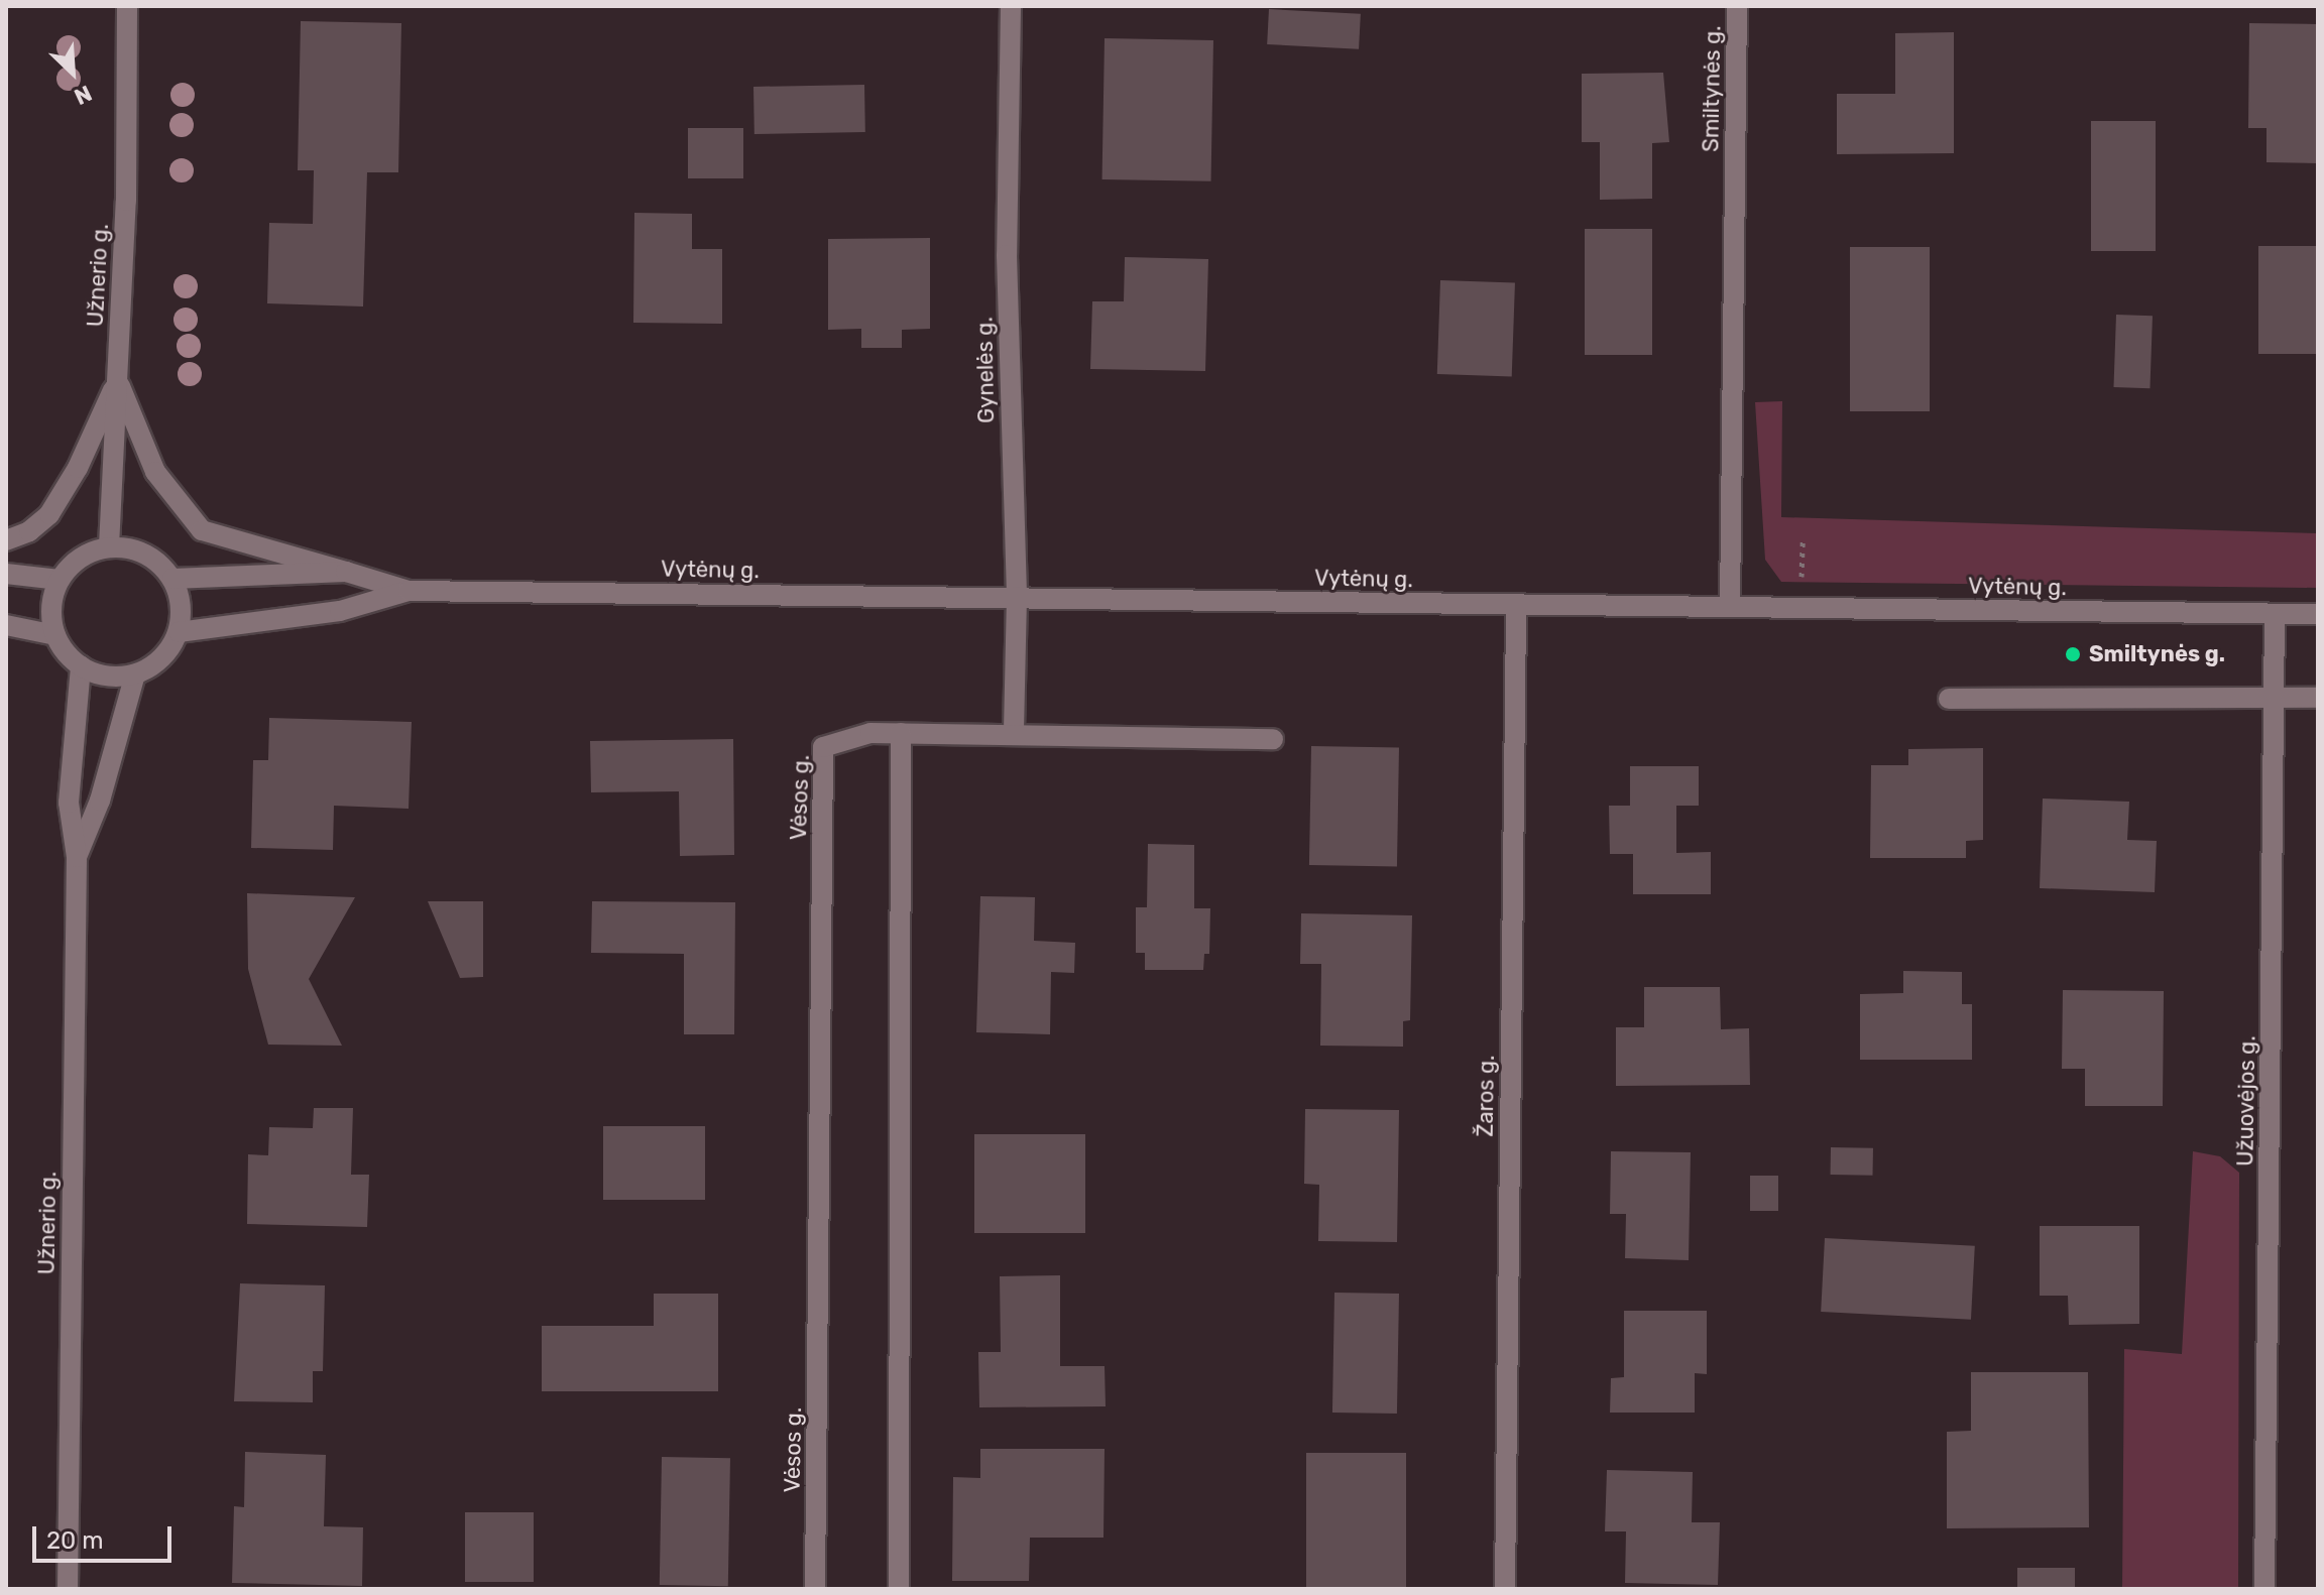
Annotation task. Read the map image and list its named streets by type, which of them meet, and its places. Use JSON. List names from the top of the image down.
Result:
{
  "streets": {
    "street": [
      "Smiltynės g.",
      "Užnerio g.",
      "Gynelės g.",
      "Vytėnų g.",
      "Vėsos g.",
      "Žaros g.",
      "Užuovėjos g."
    ]
  },
  "crossings": [
    ["Smiltynės g.", "Vytėnų g."],
    ["Užnerio g.", "Vytėnų g."],
    ["Gynelės g.", "Vytėnų g."],
    ["Vytėnų g.", "Žaros g."],
    ["Vytėnų g.", "Užuovėjos g."]
  ],
  "places": ["Smiltynės g."],
  "scale_bar": "20 m",
  "north": "bottom right"
}
